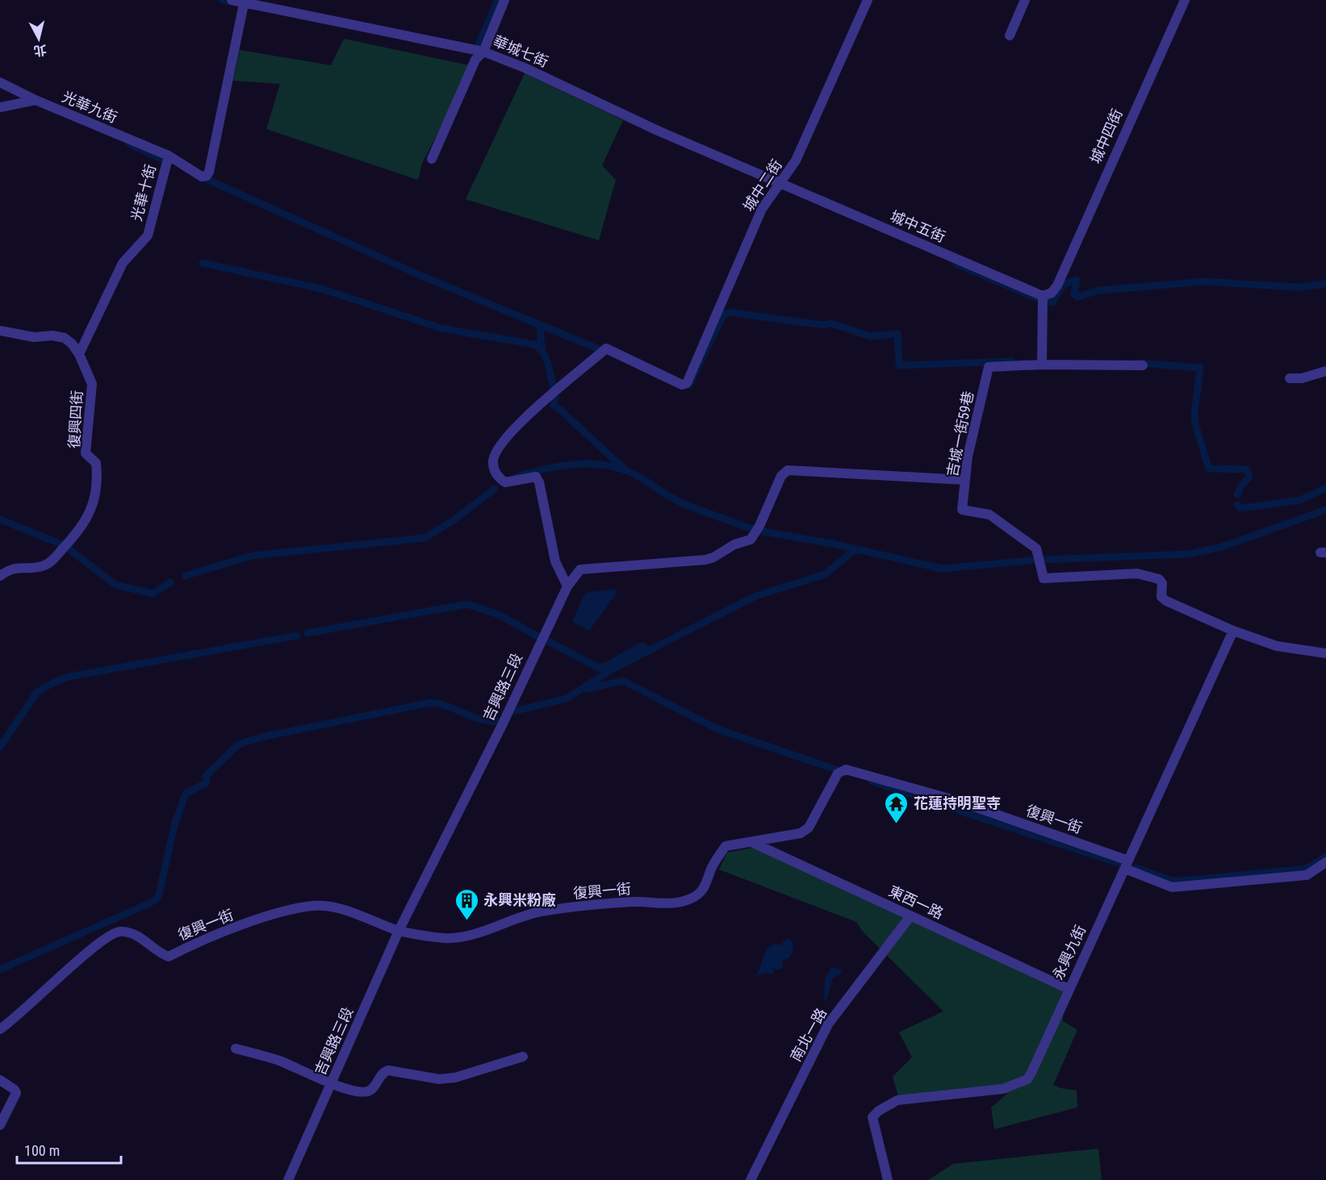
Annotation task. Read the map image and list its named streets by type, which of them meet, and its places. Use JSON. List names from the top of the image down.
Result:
{
  "streets": {
    "street": [
      "華城七街",
      "光華九街",
      "城中四街",
      "城中二街",
      "光華十街",
      "城中五街",
      "復興四街",
      "吉城一街59巷",
      "吉興路三段",
      "復興一街",
      "東西一路",
      "永興九街",
      "南北一路"
    ]
  },
  "crossings": [
    ["華城七街", "城中二街"],
    ["華城七街", "光華十街"],
    ["華城七街", "城中五街"],
    ["光華九街", "光華十街"],
    ["城中四街", "城中五街"],
    ["城中二街", "城中五街"],
    ["城中二街", "吉興路三段"],
    ["光華十街", "復興四街"],
    ["吉城一街59巷", "吉興路三段"],
    ["吉城一街59巷", "永興九街"],
    ["吉興路三段", "復興一街"],
    ["復興一街", "東西一路"],
    ["復興一街", "永興九街"],
    ["東西一路", "永興九街"],
    ["東西一路", "南北一路"]
  ],
  "places": {
    "temple": ["花蓮持明聖寺"],
    "building": ["永興米粉廠"]
  },
  "scale_bar": "100 m",
  "north": "bottom"
}
